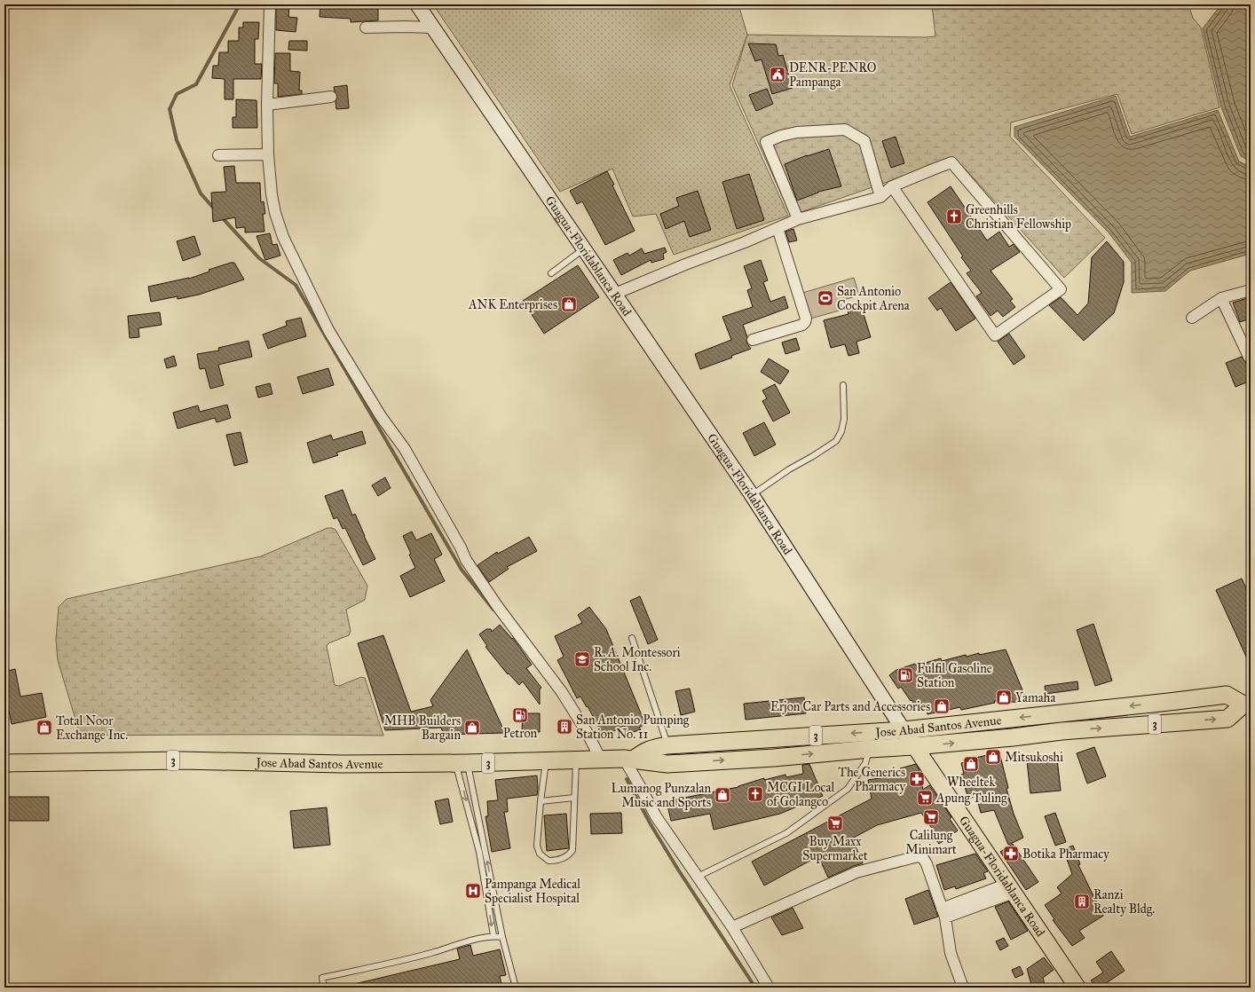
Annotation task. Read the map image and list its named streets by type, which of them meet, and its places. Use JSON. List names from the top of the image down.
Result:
{
  "streets": {
    "highway": ["3", "Jose Abad Santos Avenue"],
    "main road": ["Guagua-Floridablanca Road"]
  },
  "crossings": [
    ["Guagua-Floridablanca Road", "Jose Abad Santos Avenue"]
  ],
  "places": {
    "public building": ["DENR-PENRO Pampanga"],
    "church": ["Greenhills Christian Fellowship", "MCGI Local of Golangco"],
    "sports": ["San Antonio Cockpit Arena"],
    "shop": [
      "ANK Enterprises",
      "Yamaha",
      "Erjon Car Parts and Accessories",
      "Total Noor Exchange Inc.",
      "MHB Builders Bargain",
      "Mitsukoshi",
      "Wheeltek",
      "Lumanog Punzalan Music and Sports"
    ],
    "school or university": ["R. A. Montessori School Inc."],
    "fuel station": ["Fulfil Gasoline Station", "Petron"],
    "building": ["San Antonio Pumping Station No. 11", "Ranzi Realty Bldg."],
    "pharmacy": ["The Generics Pharmacy", "Botika Pharmacy"],
    "supermarket": ["Apung Tuling", "Calilung Minimart", "Buy Maxx Supermarket"],
    "hospital": ["Pampanga Medical Specialist Hospital"]
  }
}
